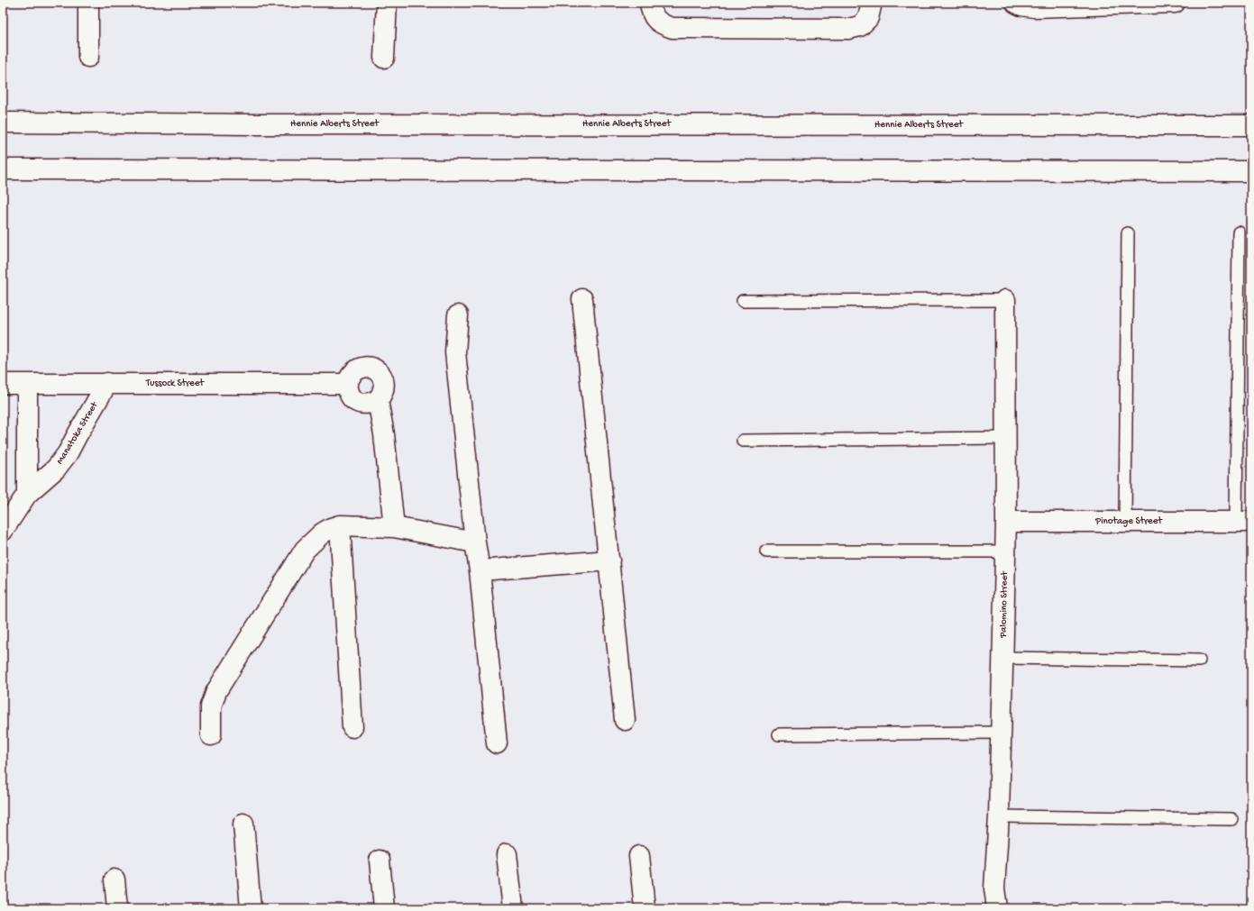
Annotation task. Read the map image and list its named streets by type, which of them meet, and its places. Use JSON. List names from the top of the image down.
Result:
{
  "streets": {
    "street": [
      "Hennie Alberts Street",
      "Tussock Street",
      "Manatoka Street",
      "Pinotage Street",
      "Palomino Street"
    ]
  },
  "crossings": [
    ["Tussock Street", "Manatoka Street"],
    ["Pinotage Street", "Palomino Street"]
  ]
}
